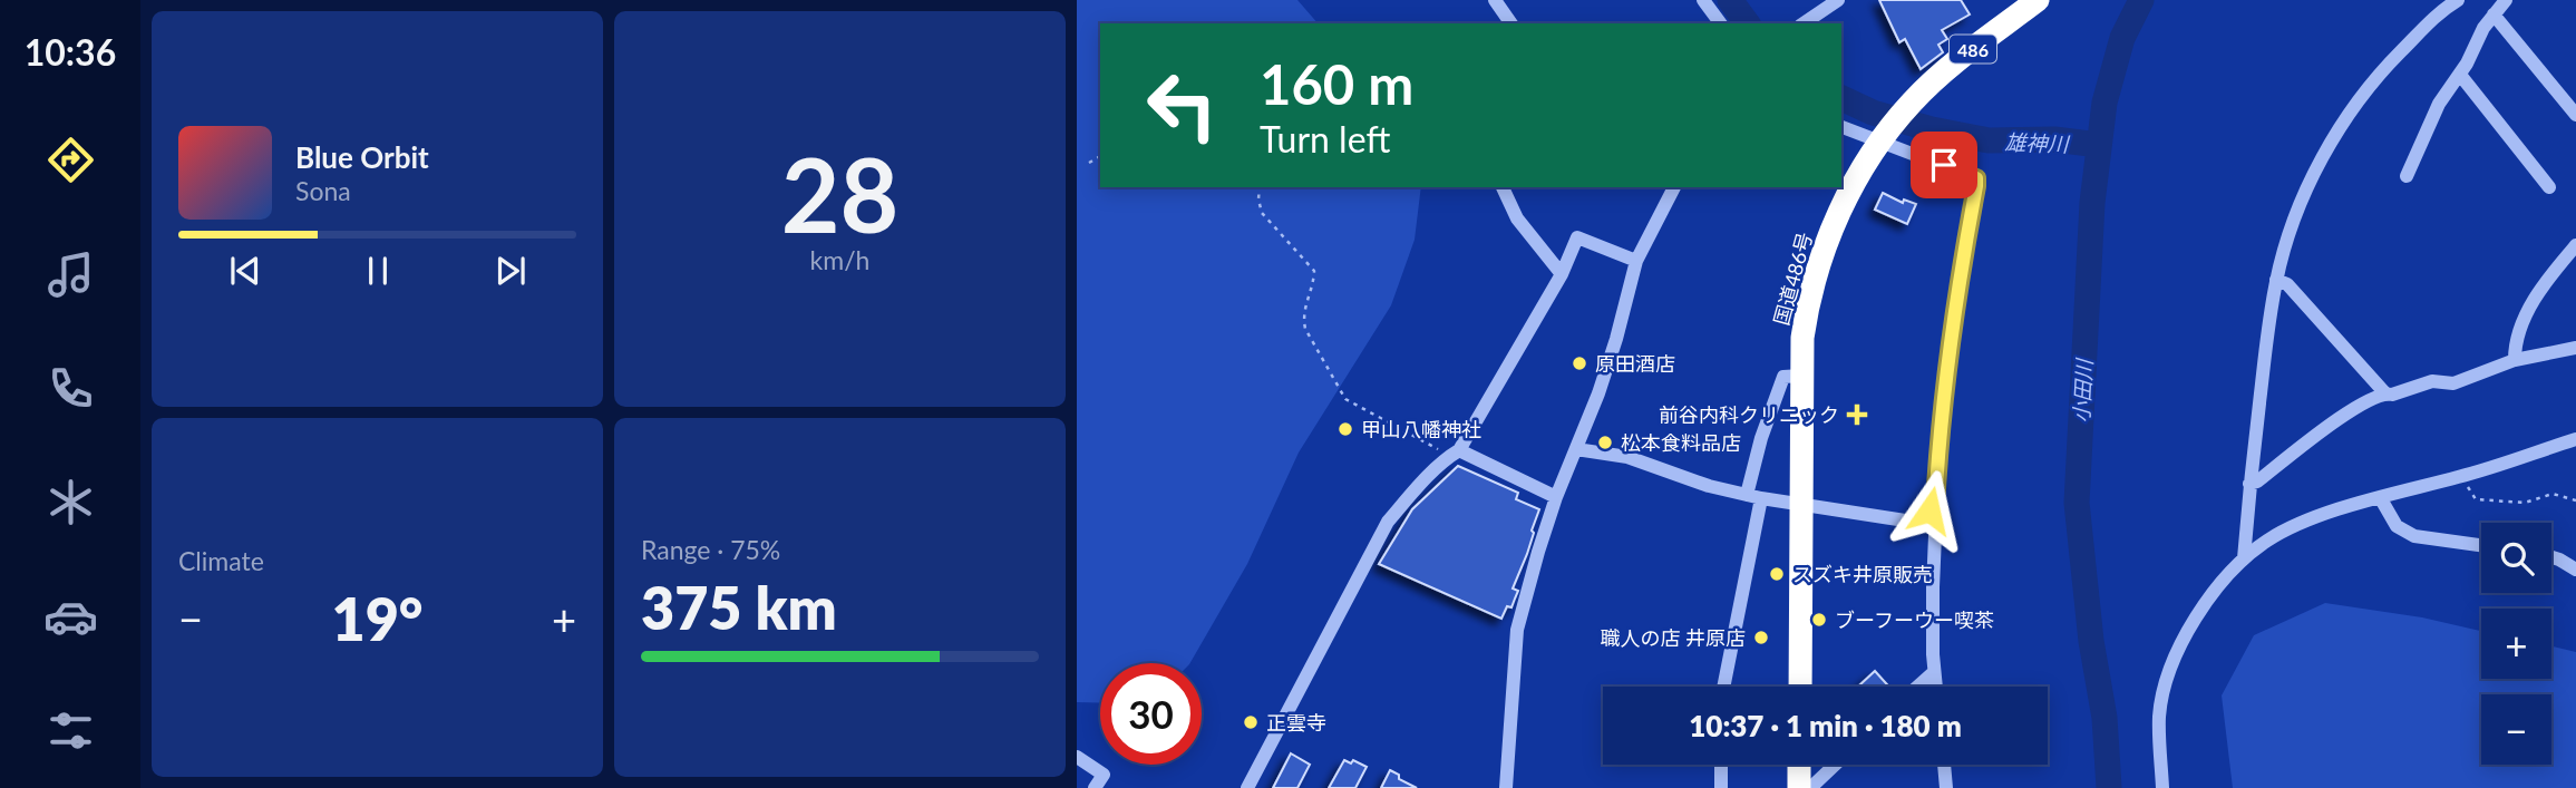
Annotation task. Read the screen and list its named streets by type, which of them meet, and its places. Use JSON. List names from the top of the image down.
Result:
{
  "streets": {
    "highway": ["486", "国道486号"]
  },
  "water": ["雄神川", "小田川"],
  "places": {
    "other": [
      "原田酒店",
      "甲山八幡神社",
      "松本食料品店",
      "スズキ井原販売",
      "ブーフーウー喫茶",
      "職人の店 井原店",
      "正雲寺"
    ],
    "health": ["前谷内科クリニック"]
  },
  "page": {
    "tabs": "10:36",
    "tile": [
      ["28", "km/h"],
      "Climate",
      ["Range · 75%", "375 km"]
    ],
    "turn": ["160 m", "Turn left"],
    "song": ["Blue Orbit", "Sona"],
    "map_buttons": ["+", "−"],
    "heat": ["−", "19°", "+"],
    "limit": "30",
    "trip": "10:37 · 1 min · 180 m"
  }
}
